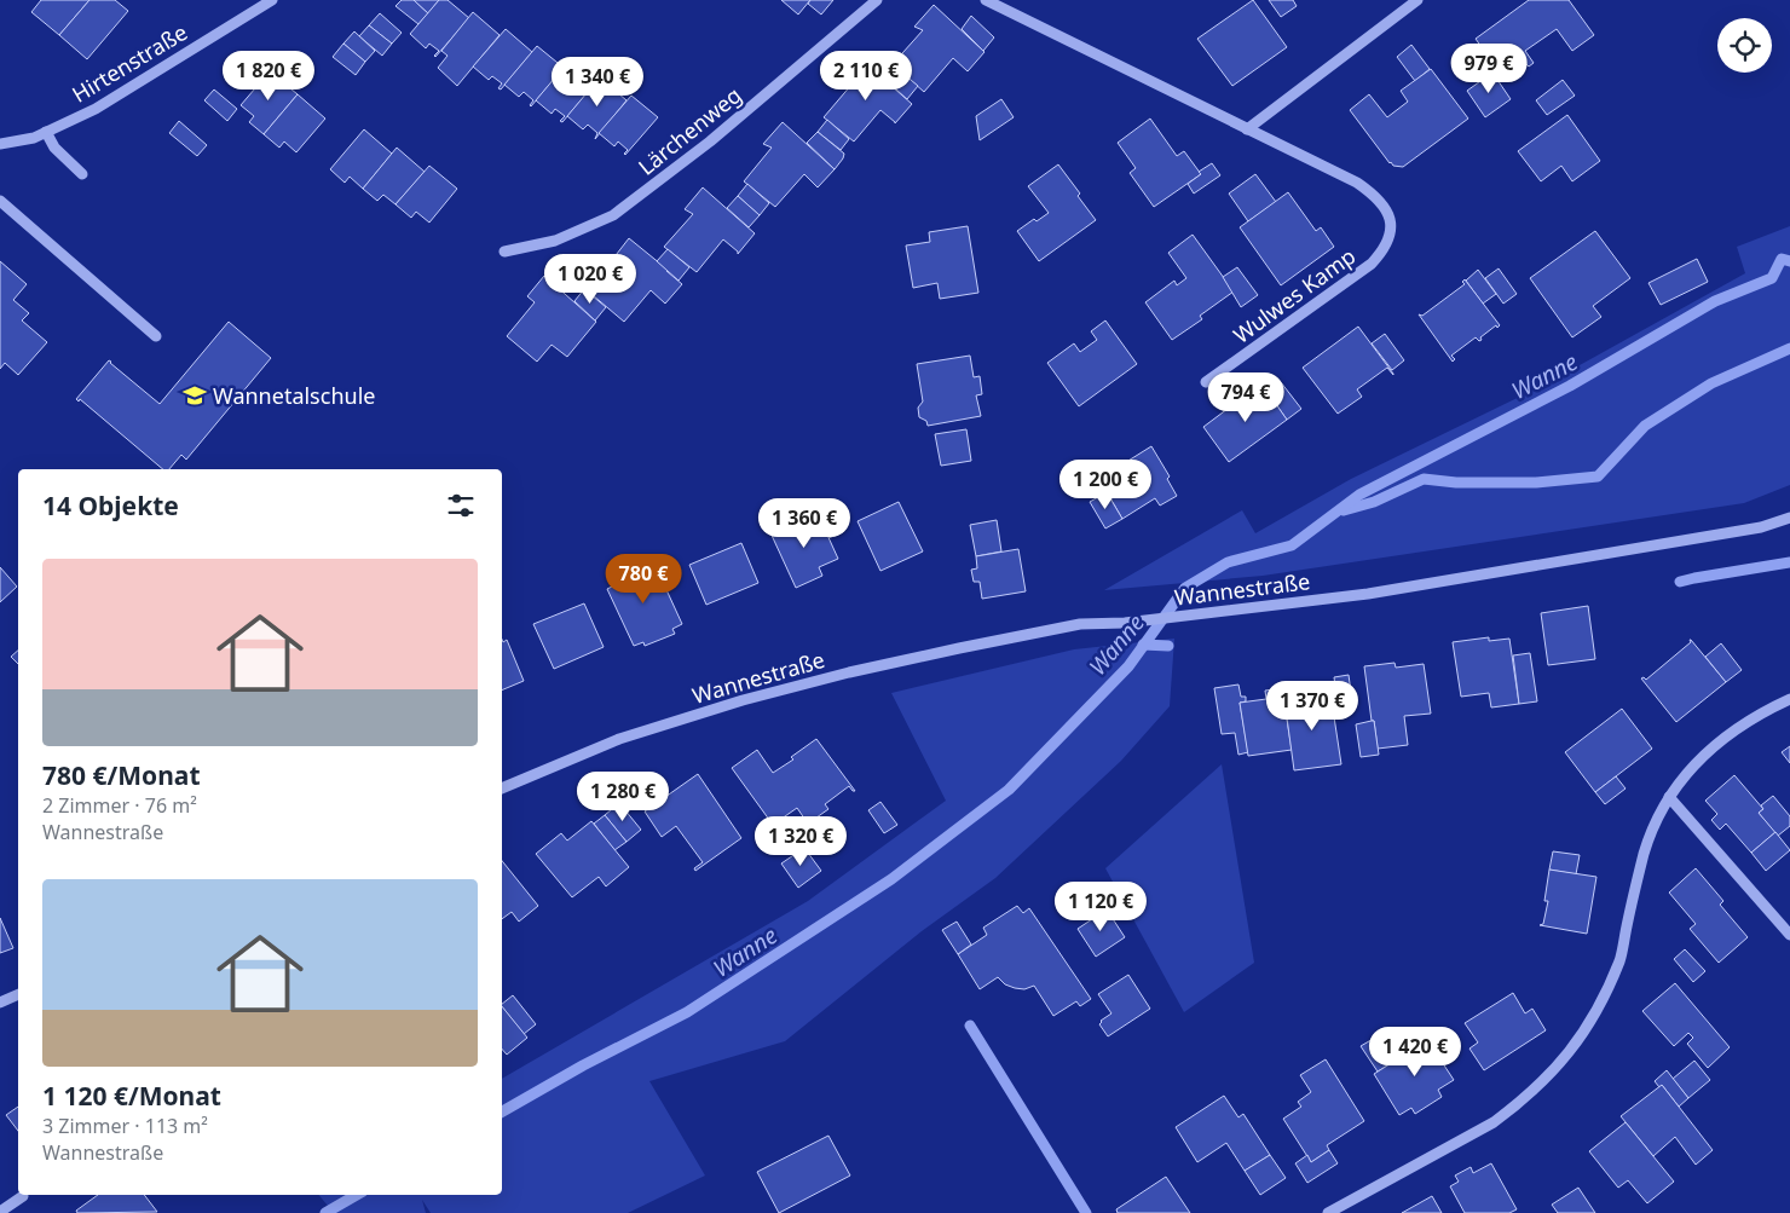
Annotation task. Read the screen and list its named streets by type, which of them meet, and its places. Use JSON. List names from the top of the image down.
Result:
{
  "streets": {
    "street": [
      "Hirtenstraße",
      "Lärchenweg",
      "Wulwes Kamp",
      "Wannestraße"
    ]
  },
  "water": ["Wanne"],
  "places": {
    "school or university": ["Wannetalschule"]
  },
  "page": {
    "price": [
      "979 €",
      "1 820 €",
      "2 110 €",
      "1 340 €",
      "1 020 €",
      "794 €",
      "1 200 €",
      "1 360 €",
      "780 €",
      "1 370 €",
      "1 280 €",
      "1 320 €",
      "1 120 €",
      "1 420 €"
    ],
    "heading": "14 Objekte",
    "list": [
      {
        "name": "780 €/Monat",
        "note": "2 Zimmer · 76 m² · Wannestraße"
      },
      {
        "name": "1 120 €/Monat",
        "note": "3 Zimmer · 113 m² · Wannestraße"
      }
    ]
  }
}
